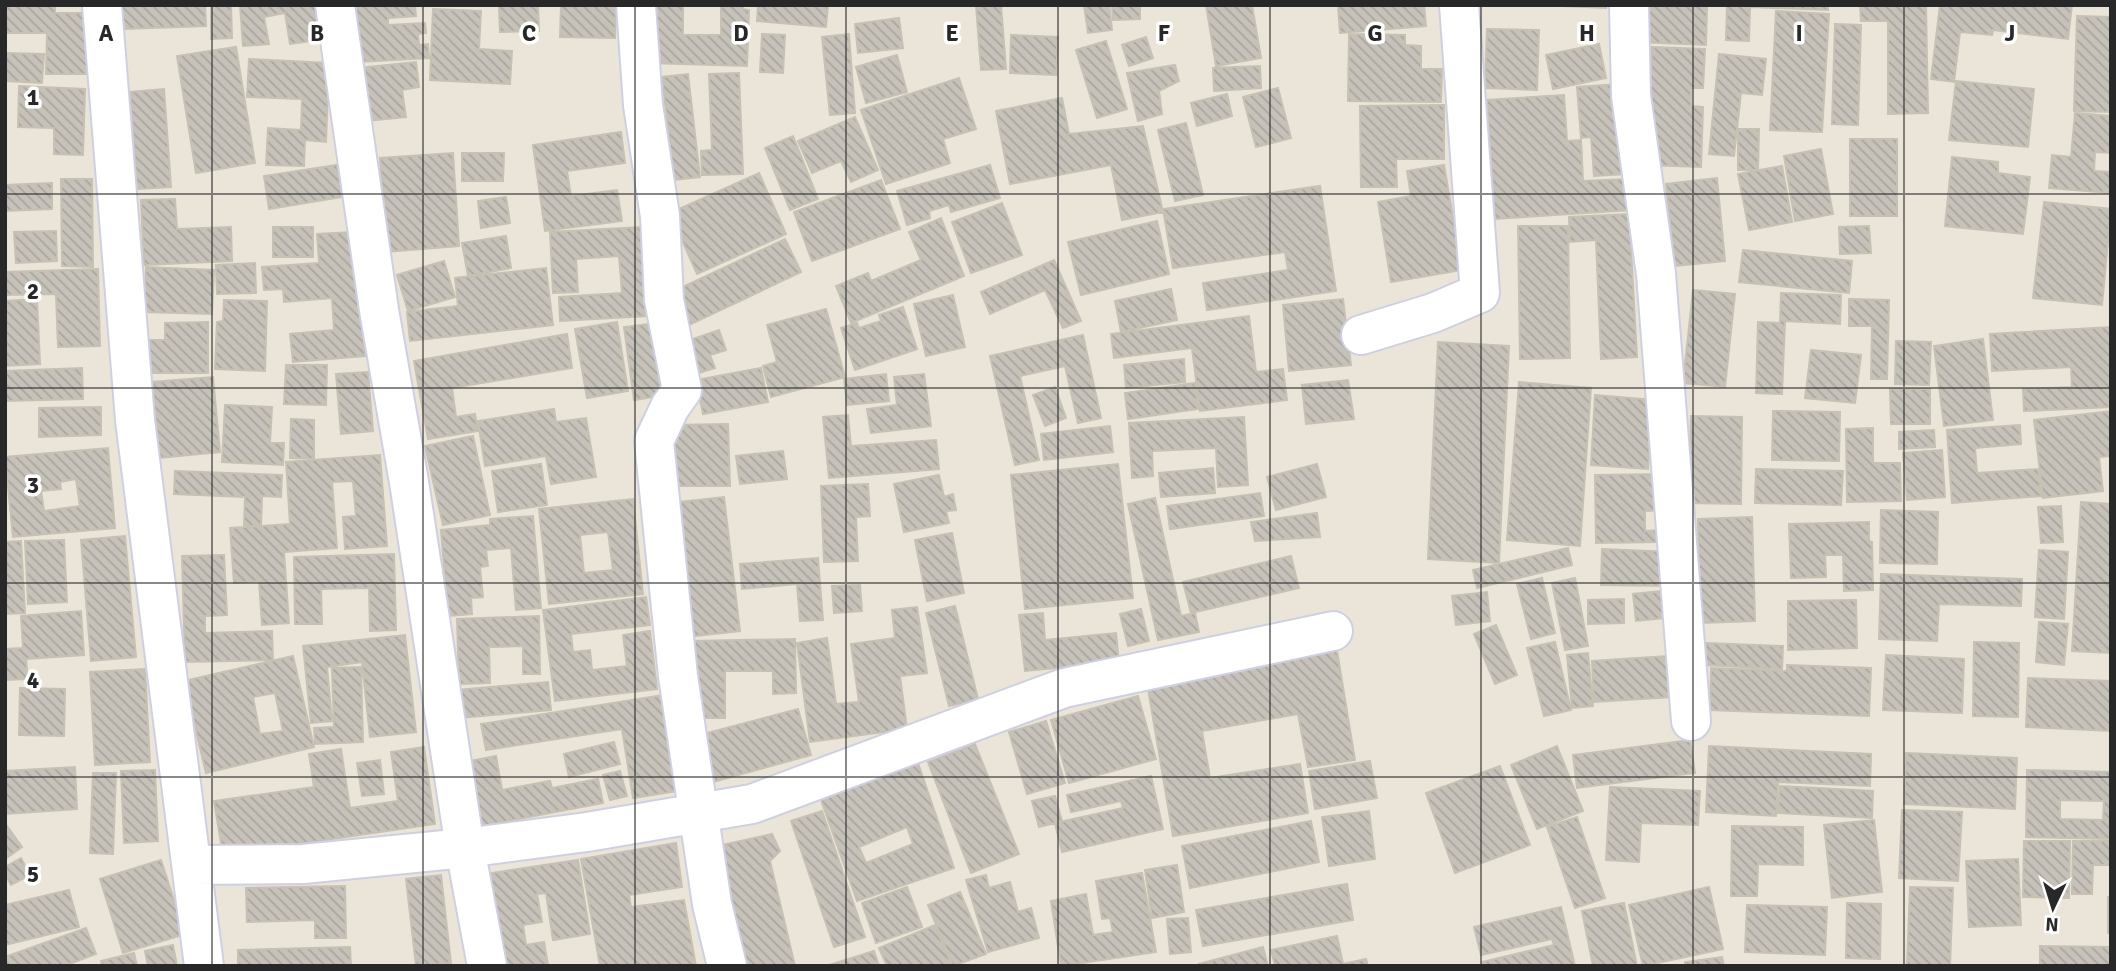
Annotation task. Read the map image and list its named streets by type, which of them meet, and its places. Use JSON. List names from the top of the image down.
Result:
{
  "north": "bottom",
  "grid": {
    "columns": [
      "A",
      "B",
      "C",
      "D",
      "E",
      "F",
      "G",
      "H",
      "I",
      "J"
    ],
    "rows": [
      "1",
      "2",
      "3",
      "4",
      "5"
    ]
  }
}
